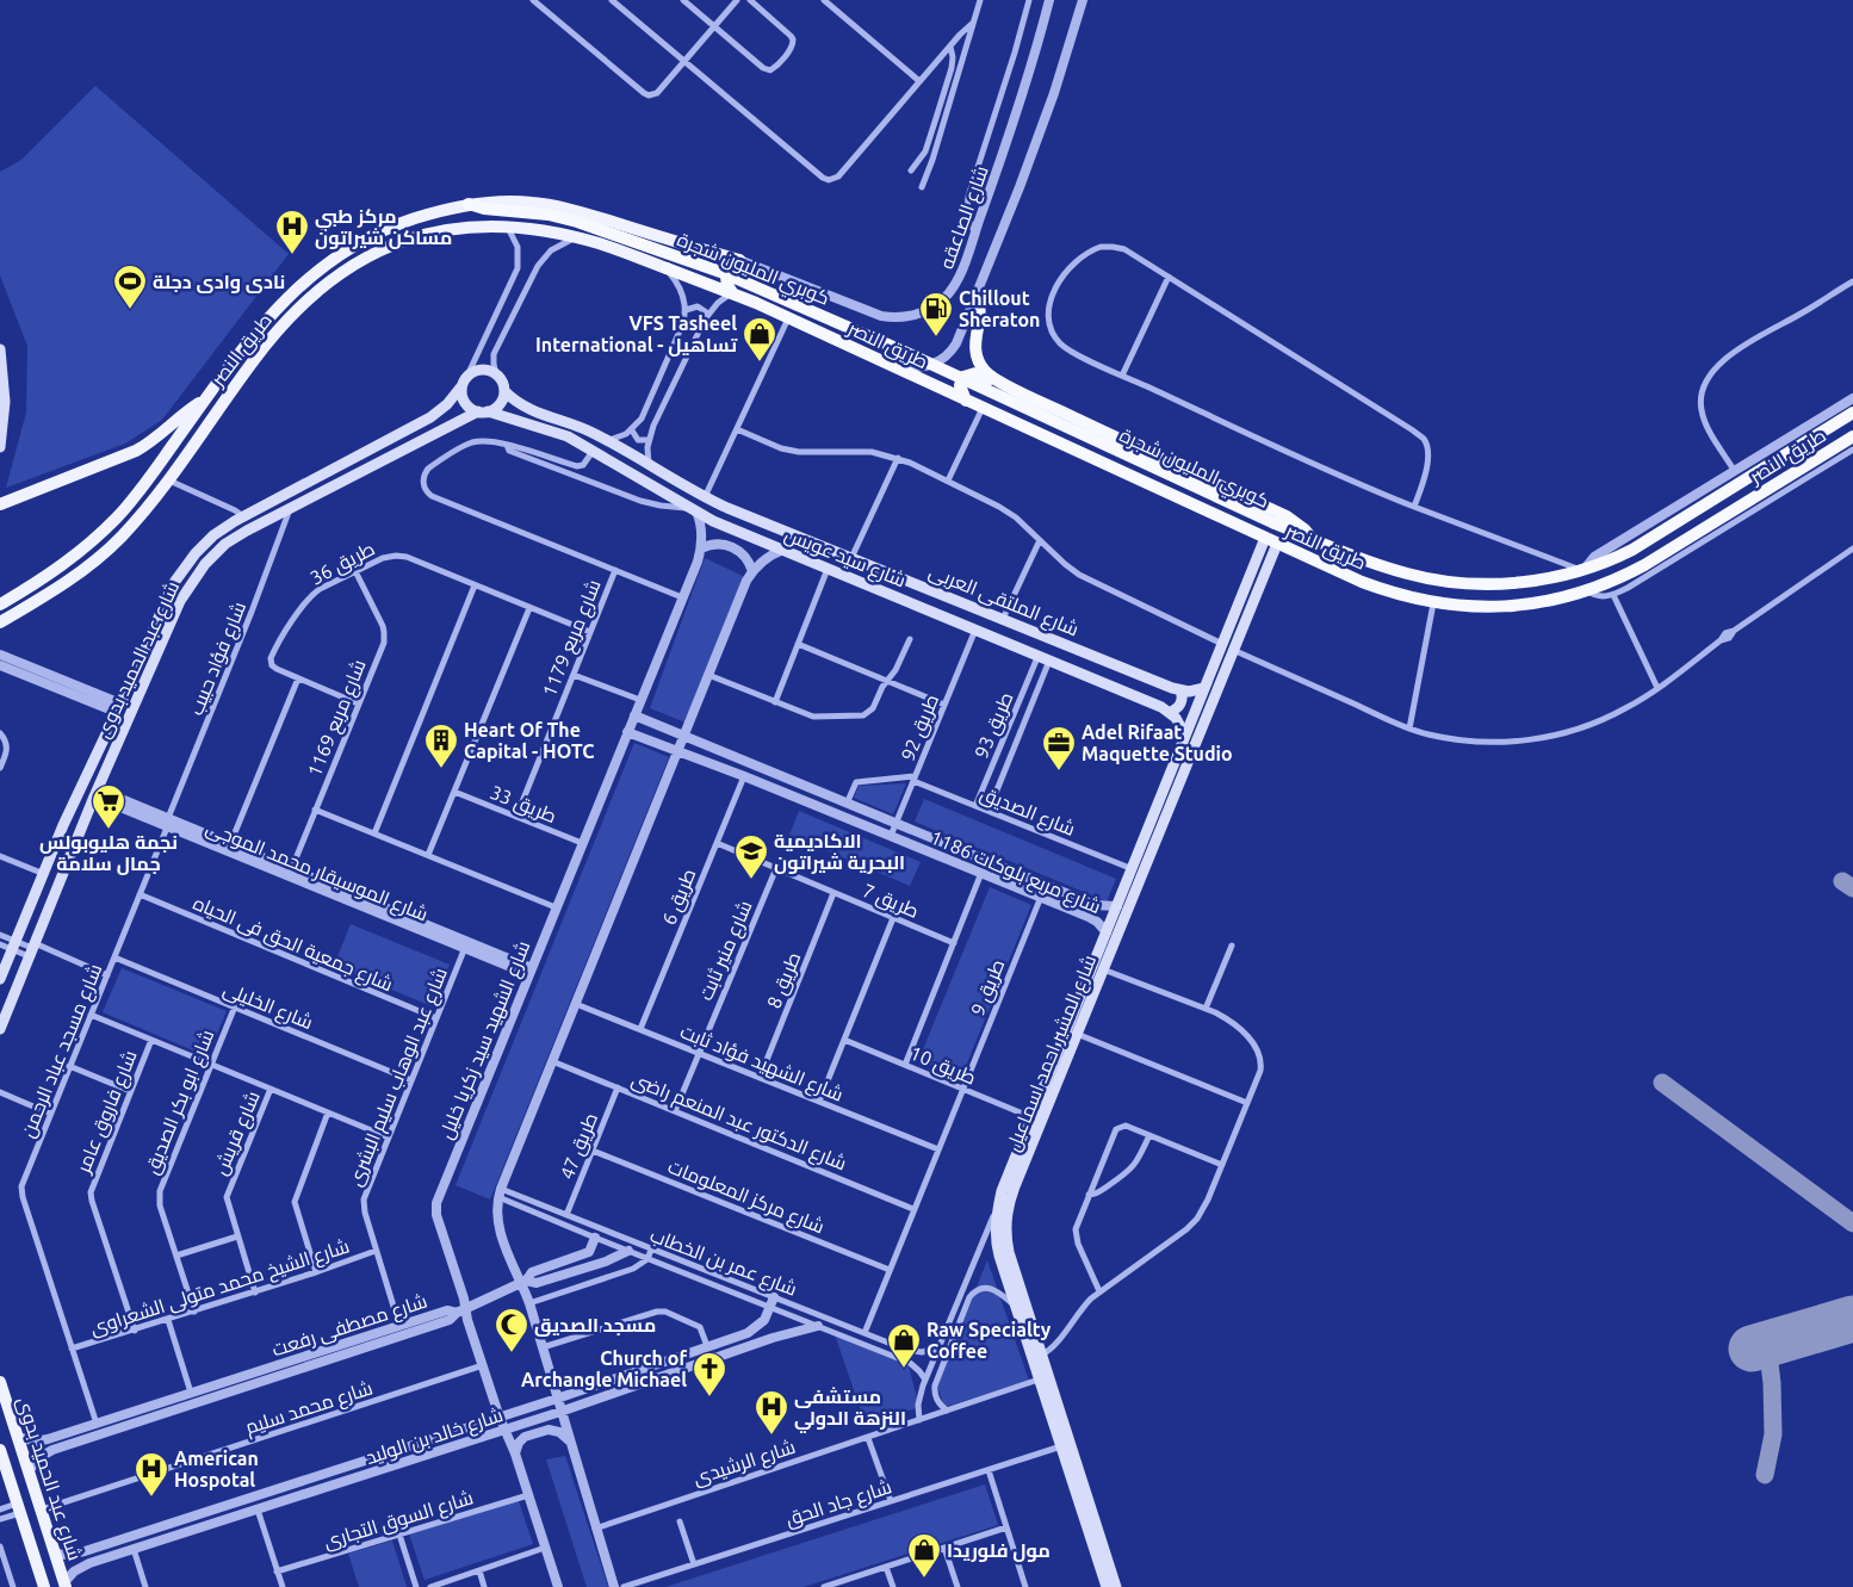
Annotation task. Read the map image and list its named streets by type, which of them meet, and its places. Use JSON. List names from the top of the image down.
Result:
{
  "streets": {
    "highway": ["كوبري المليون شجرة", "طريق النصر"],
    "main road": [
      "شارع سيد عويس",
      "شارع الملتقى العربى",
      "شارع عبد الحميد بدوى",
      "شارع المشير احمد اسماعيل"
    ],
    "street": [
      "شارع الصاعقه",
      "طريق 36",
      "شارع مربع 1179",
      "شارع فؤاد حبيب",
      "شارع مربع 1169",
      "طريق 93",
      "طريق 92",
      "طريق 33",
      "شارع الصديق",
      "شارع الموسيقار محمد الموجى",
      "شارع مربع بلوكات 1186",
      "طريق 6",
      "طريق 7",
      "شارع جمعية الحق فى الحياه",
      "شارع منير ثابت",
      "طريق 8",
      "طريق 9",
      "شارع الخليلى",
      "شارع الشهيد سيد زكريا خليل",
      "شارع مسجد عباد الرحمن",
      "شارع الشهيد فؤاد ثابت",
      "طريق 10",
      "شارع عبد الوهاب سليم البشرى",
      "شارع ابو بكر الصديق",
      "شارع فاروق عامر",
      "شارع الدكتور عبد المنعم راضى",
      "شارع قريش",
      "طريق 47",
      "شارع مركز المعلومات",
      "شارع عمر بن الخطاب",
      "شارع الشيخ محمد متولى الشعراوى",
      "شارع مصطفى رفعت",
      "شارع محمد سليم",
      "شارع خالد بن الوليد",
      "شارع الرشيدى",
      "شارع جاد الحق",
      "شارع السوق التجارى"
    ]
  },
  "crossings": [
    ["شارع الصاعقه", "طريق النصر"],
    ["كوبري المليون شجرة", "طريق النصر"],
    ["طريق النصر", "شارع الملتقى العربى"],
    ["طريق النصر", "شارع المشير احمد اسماعيل"],
    ["شارع سيد عويس", "شارع الملتقى العربى"],
    ["شارع سيد عويس", "شارع عبد الحميد بدوى"],
    ["شارع سيد عويس", "طريق 93"],
    ["شارع سيد عويس", "طريق 92"],
    ["شارع سيد عويس", "شارع الشهيد سيد زكريا خليل"],
    ["طريق 36", "شارع مربع 1179"],
    ["طريق 36", "شارع مربع 1169"],
    ["شارع الملتقى العربى", "شارع عبد الحميد بدوى"],
    ["شارع الملتقى العربى", "شارع المشير احمد اسماعيل"],
    ["شارع مربع 1179", "طريق 33"],
    ["شارع فؤاد حبيب", "شارع عبد الحميد بدوى"],
    ["شارع فؤاد حبيب", "شارع الموسيقار محمد الموجى"],
    ["شارع فؤاد حبيب", "شارع مسجد عباد الرحمن"],
    ["شارع عبد الحميد بدوى", "شارع الموسيقار محمد الموجى"],
    ["شارع عبد الحميد بدوى", "شارع مصطفى رفعت"],
    ["شارع عبد الحميد بدوى", "شارع محمد سليم"],
    ["شارع عبد الحميد بدوى", "شارع خالد بن الوليد"],
    ["شارع مربع 1169", "شارع الموسيقار محمد الموجى"],
    ["طريق 93", "شارع الصديق"],
    ["طريق 92", "شارع الصديق"],
    ["طريق 92", "شارع مربع بلوكات 1186"],
    ["طريق 33", "شارع الشهيد سيد زكريا خليل"],
    ["شارع الصديق", "شارع المشير احمد اسماعيل"],
    ["شارع الموسيقار محمد الموجى", "شارع الشهيد سيد زكريا خليل"],
    ["شارع الموسيقار محمد الموجى", "شارع مسجد عباد الرحمن"],
    ["شارع الموسيقار محمد الموجى", "شارع عبد الوهاب سليم البشرى"],
    ["شارع مربع بلوكات 1186", "طريق 6"],
    ["شارع مربع بلوكات 1186", "طريق 9"],
    ["شارع مربع بلوكات 1186", "شارع الشهيد سيد زكريا خليل"],
    ["شارع مربع بلوكات 1186", "شارع المشير احمد اسماعيل"],
    ["طريق 6", "طريق 7"],
    ["طريق 6", "شارع الشهيد فؤاد ثابت"],
    ["طريق 7", "شارع منير ثابت"],
    ["طريق 7", "طريق 8"],
    ["شارع جمعية الحق فى الحياه", "شارع مسجد عباد الرحمن"],
    ["شارع جمعية الحق فى الحياه", "شارع عبد الوهاب سليم البشرى"],
    ["شارع منير ثابت", "شارع الشهيد فؤاد ثابت"],
    ["شارع منير ثابت", "شارع الدكتور عبد المنعم راضى"],
    ["طريق 8", "شارع الشهيد فؤاد ثابت"],
    ["طريق 9", "شارع الشهيد فؤاد ثابت"],
    ["طريق 9", "طريق 10"],
    ["طريق 9", "شارع الدكتور عبد المنعم راضى"],
    ["طريق 9", "شارع مركز المعلومات"],
    ["طريق 9", "شارع عمر بن الخطاب"],
    ["شارع الخليلى", "شارع مسجد عباد الرحمن"],
    ["شارع الخليلى", "شارع عبد الوهاب سليم البشرى"],
    ["شارع الخليلى", "شارع ابو بكر الصديق"],
    ["شارع الشهيد سيد زكريا خليل", "شارع مصطفى رفعت"],
    ["شارع الشهيد سيد زكريا خليل", "شارع محمد سليم"],
    ["شارع الشهيد سيد زكريا خليل", "شارع خالد بن الوليد"],
    ["شارع الشهيد سيد زكريا خليل", "شارع السوق التجارى"],
    ["شارع مسجد عباد الرحمن", "شارع الشيخ محمد متولى الشعراوى"],
    ["شارع مسجد عباد الرحمن", "شارع مصطفى رفعت"],
    ["شارع المشير احمد اسماعيل", "طريق 10"],
    ["شارع المشير احمد اسماعيل", "شارع عمر بن الخطاب"],
    ["شارع المشير احمد اسماعيل", "شارع الرشيدى"],
    ["شارع المشير احمد اسماعيل", "شارع جاد الحق"],
    ["شارع عبد الوهاب سليم البشرى", "شارع الشيخ محمد متولى الشعراوى"],
    ["شارع عبد الوهاب سليم البشرى", "شارع مصطفى رفعت"],
    ["شارع ابو بكر الصديق", "شارع الشيخ محمد متولى الشعراوى"],
    ["شارع فاروق عامر", "شارع الشيخ محمد متولى الشعراوى"],
    ["شارع الدكتور عبد المنعم راضى", "طريق 47"],
    ["شارع قريش", "شارع الشيخ محمد متولى الشعراوى"],
    ["طريق 47", "شارع مركز المعلومات"],
    ["طريق 47", "شارع عمر بن الخطاب"],
    ["شارع عمر بن الخطاب", "شارع خالد بن الوليد"]
  ],
  "places": {
    "hospital": ["مركز طبي مساكن شيراتون", "مستشفى النزهة الدولي", "American Hospotal"],
    "sports": ["نادى وادى دجلة"],
    "fuel station": ["Chillout Sheraton"],
    "shop": ["VFS Tasheel International - تساهيل", "Raw Specialty Coffee", "مول فلوريدا"],
    "building": ["Heart Of The Capital - HOTC"],
    "office": ["Adel Rifaat Maquette Studio"],
    "supermarket": ["نجمة هليوبولس جمال سلامة"],
    "school or university": ["الاكاديمية البحرية شيراتون"],
    "mosque": ["مسجد الصديق"],
    "church": ["Church of Archangle Michael"]
  }
}
